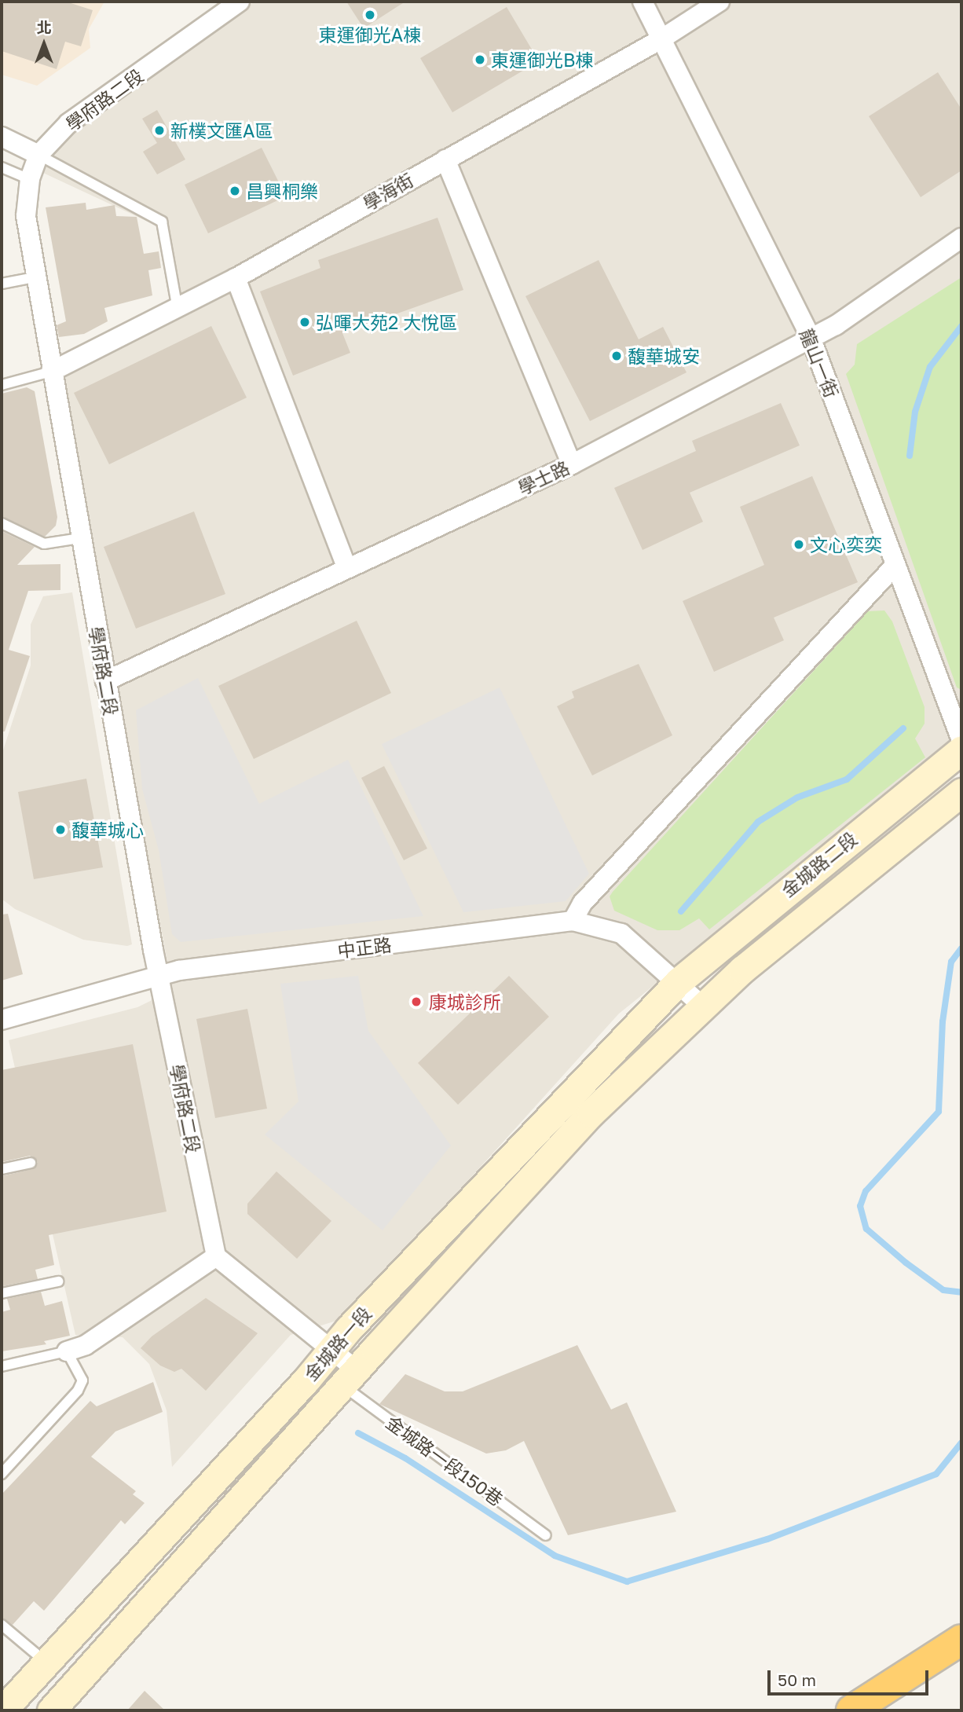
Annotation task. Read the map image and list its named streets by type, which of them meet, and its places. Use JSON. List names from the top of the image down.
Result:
{
  "streets": {
    "main road": ["金城路二段", "金城路一段"],
    "street": [
      "學府路二段",
      "學海街",
      "龍山一街",
      "學士路",
      "中正路"
    ],
    "lane": ["金城路一段150巷"]
  },
  "crossings": [
    ["學府路二段", "學海街"],
    ["學府路二段", "學士路"],
    ["學府路二段", "中正路"],
    ["學海街", "龍山一街"],
    ["龍山一街", "學士路"],
    ["金城路二段", "中正路"],
    ["金城路二段", "金城路一段"],
    ["中正路", "金城路一段"],
    ["金城路一段", "金城路一段150巷"]
  ],
  "places": [
    "東運御光A棟",
    "東運御光B棟",
    "新樸文匯A區",
    "昌興桐樂",
    "弘暉大苑2 大悅區",
    "馥華城安",
    "文心奕奕",
    "馥華城心",
    "康城診所"
  ],
  "scale_bar": "50 m",
  "north": "top"
}
